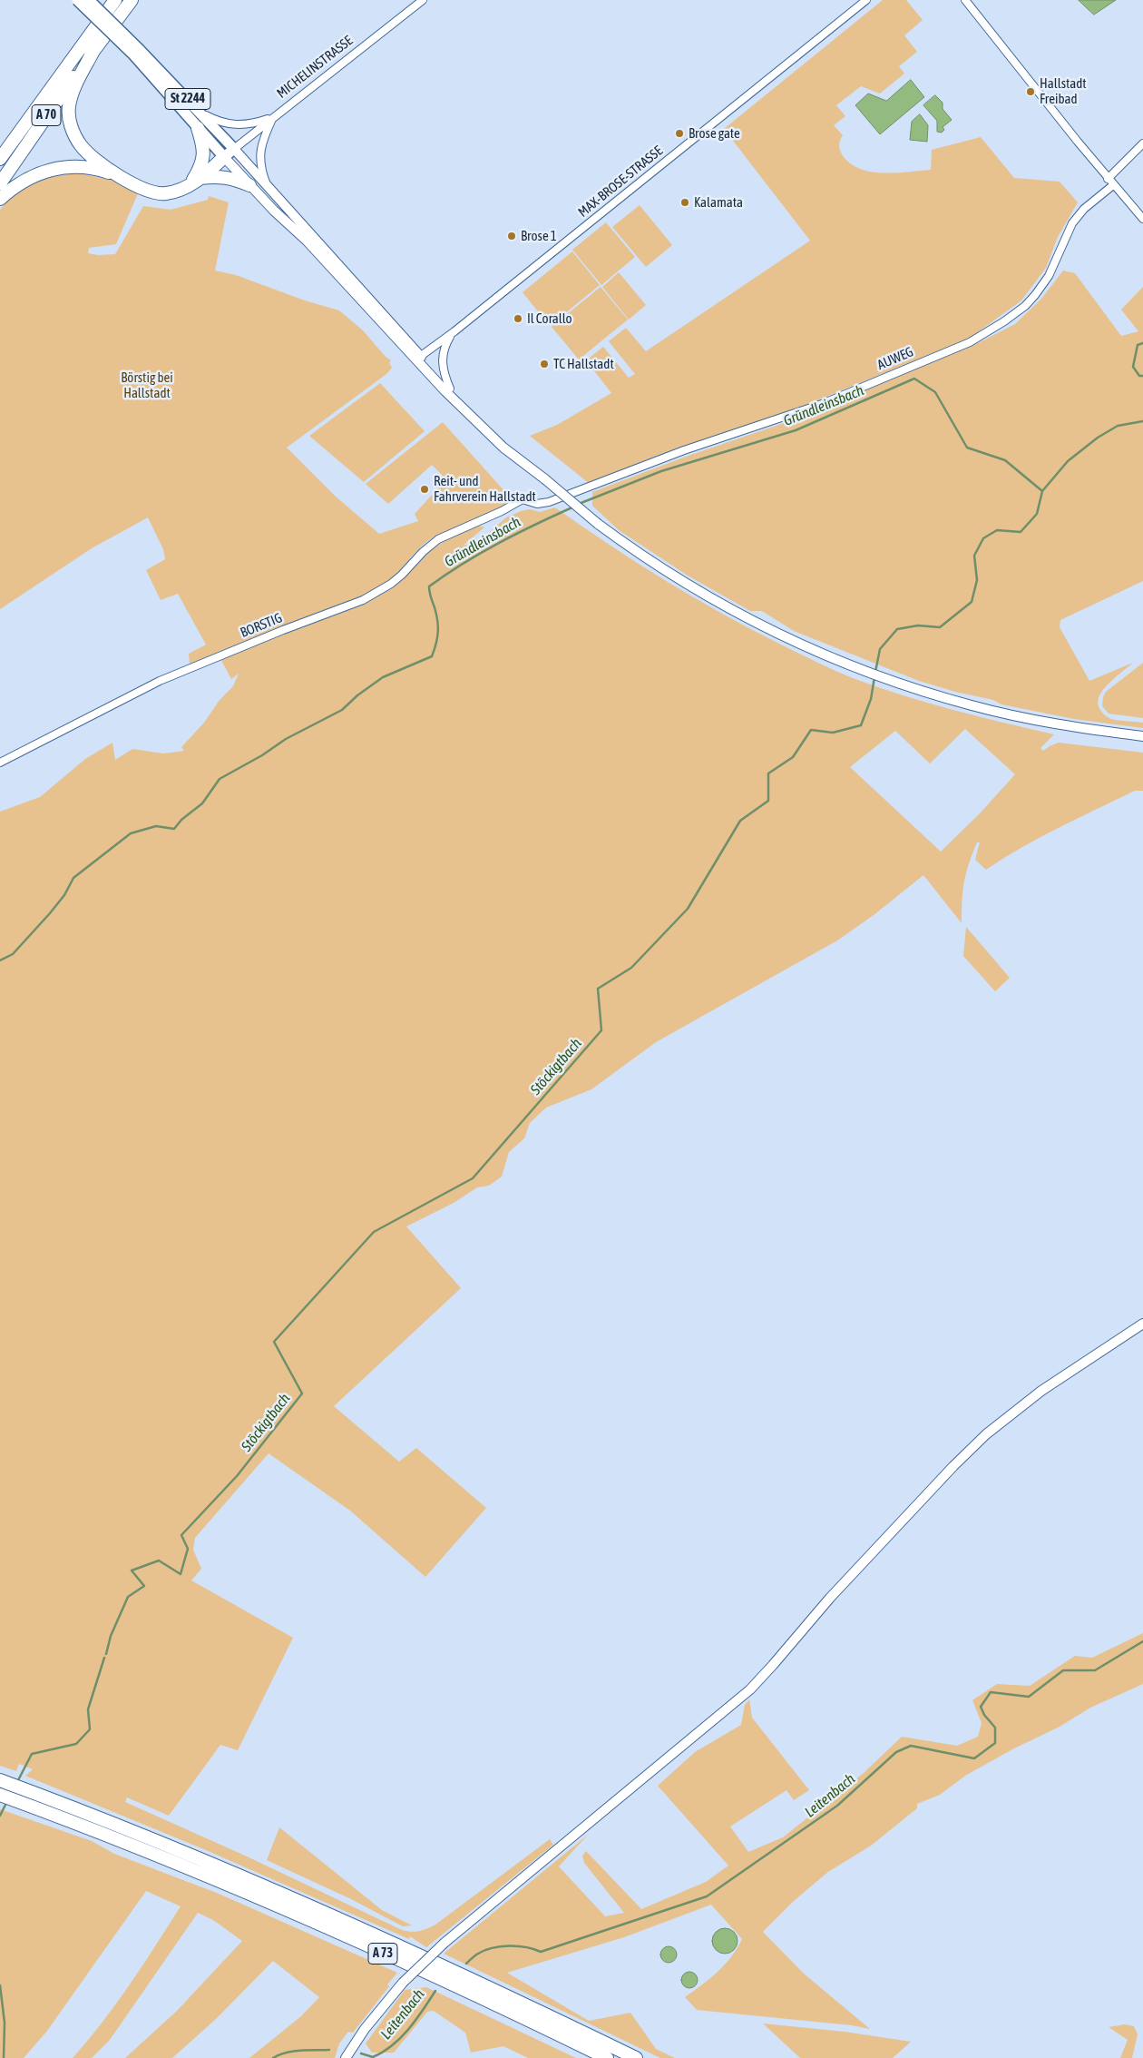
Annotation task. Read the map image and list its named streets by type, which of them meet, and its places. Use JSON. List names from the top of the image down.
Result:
{
  "streets": {
    "highway": ["A 70", "A 73"],
    "main road": ["MICHELINSTRASSE", "St 2244"],
    "street": ["MAX-BROSE-STRASSE", "AUWEG", "BORSTIG"]
  },
  "crossings": [
    ["MICHELINSTRASSE", "St 2244"],
    ["St 2244", "MAX-BROSE-STRASSE"],
    ["AUWEG", "BORSTIG"]
  ],
  "water": ["Gründleinsbach", "Stöckigtbach", "Leitenbach"],
  "parks": ["Börstig bei Hallstadt"],
  "places": [
    "Hallstadt Freibad",
    "Brose gate",
    "Kalamata",
    "Brose 1",
    "Il Corallo",
    "TC Hallstadt",
    "Reit- und Fahrverein Hallstadt"
  ]
}
